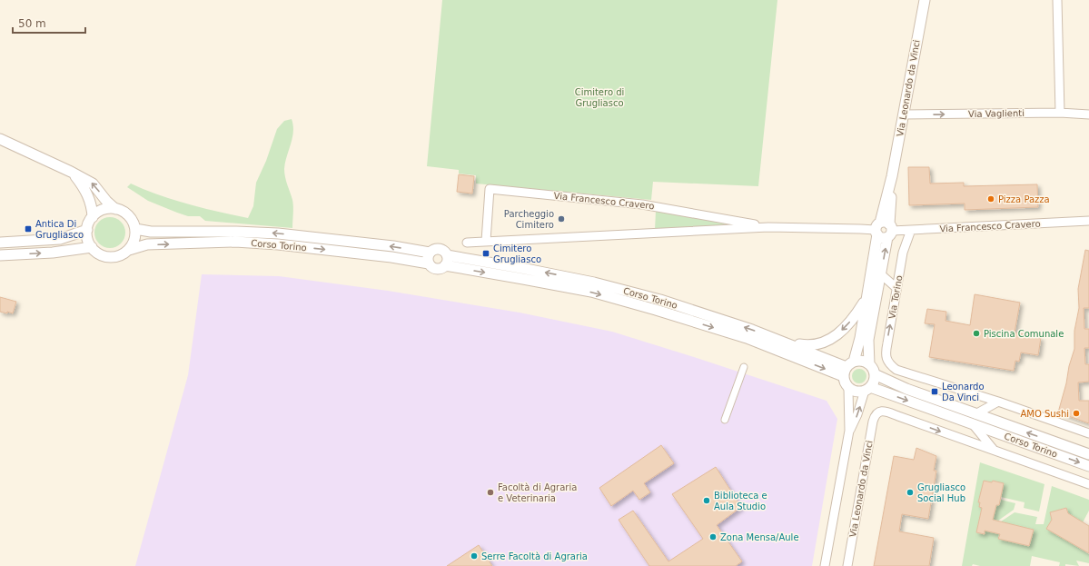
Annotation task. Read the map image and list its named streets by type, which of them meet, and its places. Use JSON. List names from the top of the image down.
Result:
{
  "streets": {
    "street": [
      "Via Leonardo da Vinci",
      "Via Vaglienti",
      "Via Francesco Cravero",
      "Corso Torino",
      "Via Torino"
    ]
  },
  "crossings": [
    ["Via Leonardo da Vinci", "Via Vaglienti"],
    ["Via Leonardo da Vinci", "Via Francesco Cravero"],
    ["Via Leonardo da Vinci", "Corso Torino"],
    ["Via Francesco Cravero", "Via Torino"]
  ],
  "one_way": ["Via Vaglienti"],
  "parks": ["Cimitero di Grugliasco"],
  "places": {
    "other": [
      "Pizza Pazza",
      "Parcheggio Cimitero",
      "Piscina Comunale",
      "AMO Sushi",
      "Facoltà di Agraria e Veterinaria",
      "Grugliasco Social Hub",
      "Biblioteca e Aula Studio",
      "Zona Mensa/Aule",
      "Serre Facoltà di Agraria"
    ],
    "transit": ["Antica Di Grugliasco", "Cimitero Grugliasco", "Leonardo Da Vinci"]
  },
  "scale_bar": "50 m"
}
